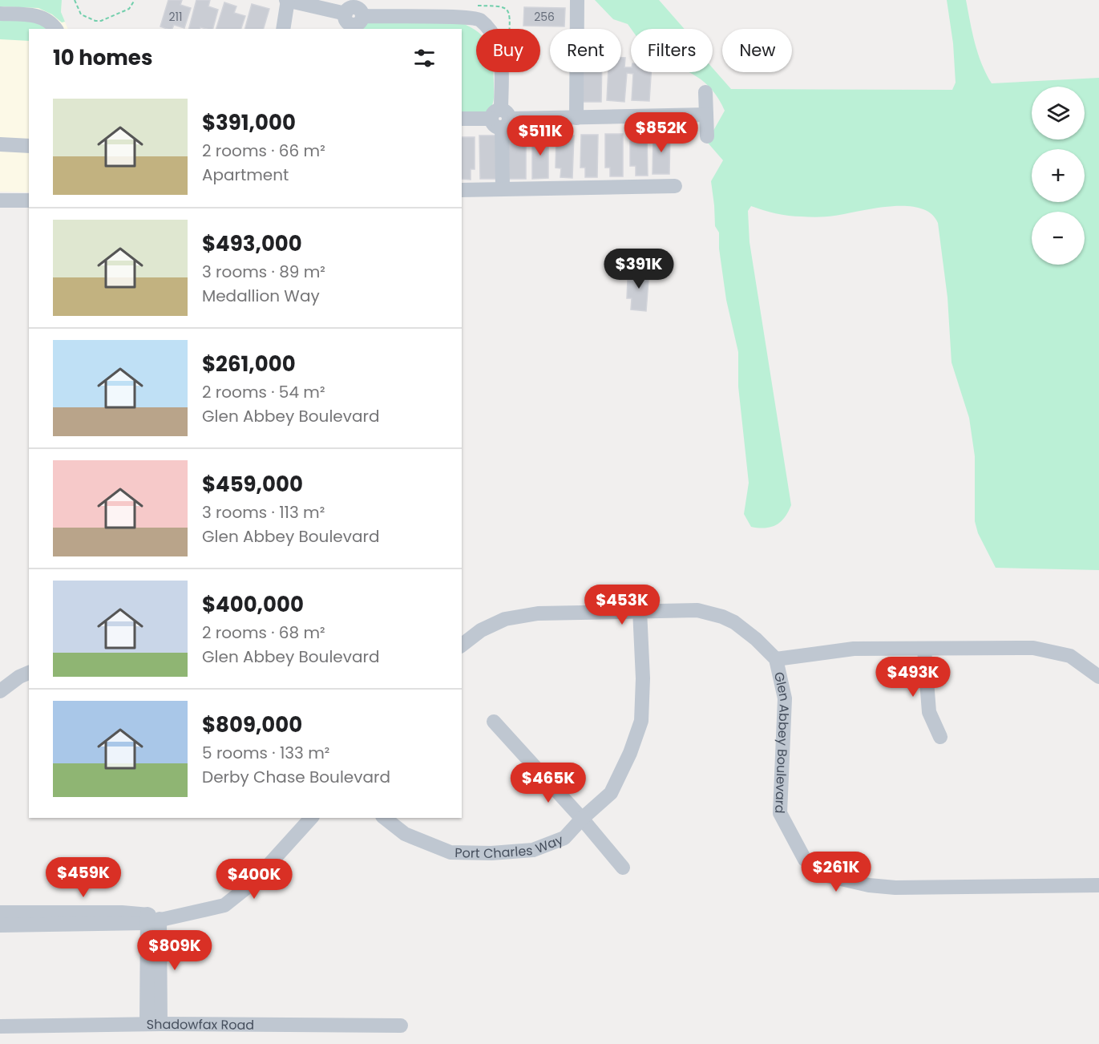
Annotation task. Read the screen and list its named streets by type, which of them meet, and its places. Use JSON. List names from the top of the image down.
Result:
{
  "streets": {
    "street": ["Glen Abbey Boulevard", "Port Charles Way", "Shadowfax Road"]
  },
  "crossings": [
    ["Glen Abbey Boulevard", "Port Charles Way"]
  ],
  "house_numbers": ["211", "256"],
  "page": {
    "chip": [
      "Buy",
      "Rent",
      "Filters",
      "New"
    ],
    "heading": "10 homes",
    "map_buttons": ["+", "−"],
    "list": [
      {
        "name": "$391,000",
        "note": "2 rooms · 66 m² · Apartment"
      },
      {
        "name": "$493,000",
        "note": "3 rooms · 89 m² · Medallion Way"
      },
      {
        "name": "$261,000",
        "note": "2 rooms · 54 m² · Glen Abbey Boulevard"
      },
      {
        "name": "$459,000",
        "note": "3 rooms · 113 m² · Glen Abbey Boulevard"
      },
      {
        "name": "$400,000",
        "note": "2 rooms · 68 m² · Glen Abbey Boulevard"
      },
      {
        "name": "$809,000",
        "note": "5 rooms · 133 m² · Derby Chase Boulevard"
      }
    ],
    "price": [
      "$852K",
      "$511K",
      "$391K",
      "$453K",
      "$493K",
      "$465K",
      "$261K",
      "$459K",
      "$400K",
      "$809K"
    ]
  }
}
